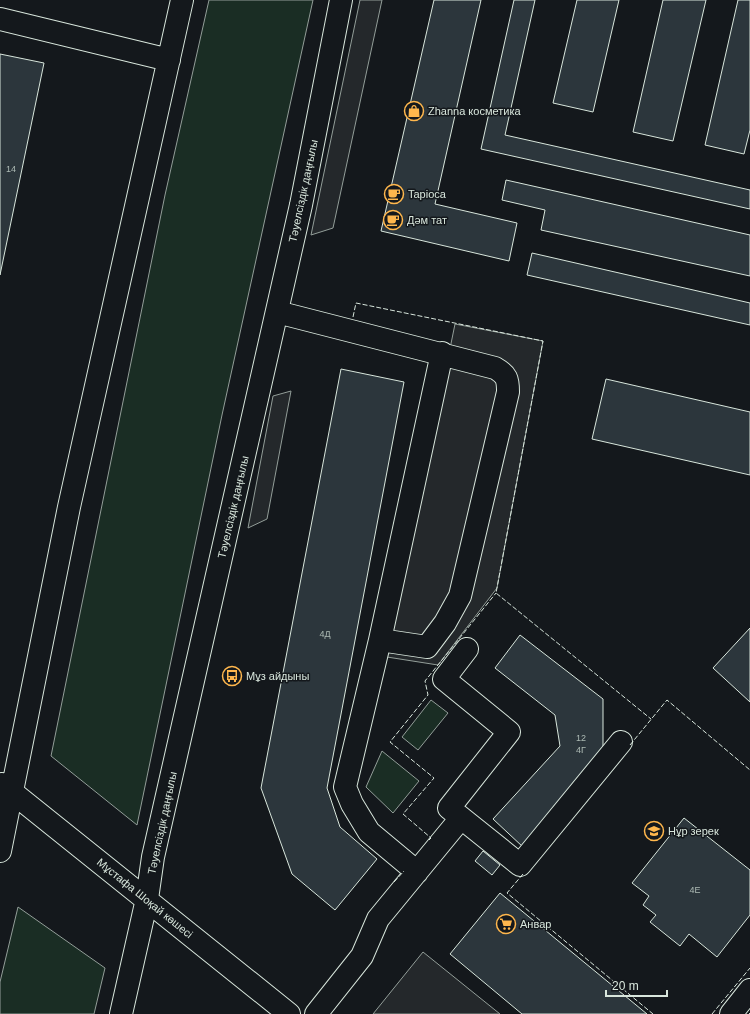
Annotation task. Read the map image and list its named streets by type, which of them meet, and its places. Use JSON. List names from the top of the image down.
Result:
{
  "streets": {
    "street": ["Тәуелсіздік даңғылы", "Мұстафа Шоқай көшесі"]
  },
  "crossings": [
    ["Тәуелсіздік даңғылы", "Мұстафа Шоқай көшесі"]
  ],
  "places": {
    "shop": ["Zhanna косметика"],
    "cafe": ["Tapioca", "Дәм тат"],
    "bus stop": ["Мұз айдыны"],
    "school or university": ["Нұр зерек"],
    "supermarket": ["Анвар"]
  },
  "house_numbers": [
    "14",
    "4Д",
    "12",
    "4Г",
    "4Е"
  ],
  "scale_bar": "20 m"
}
